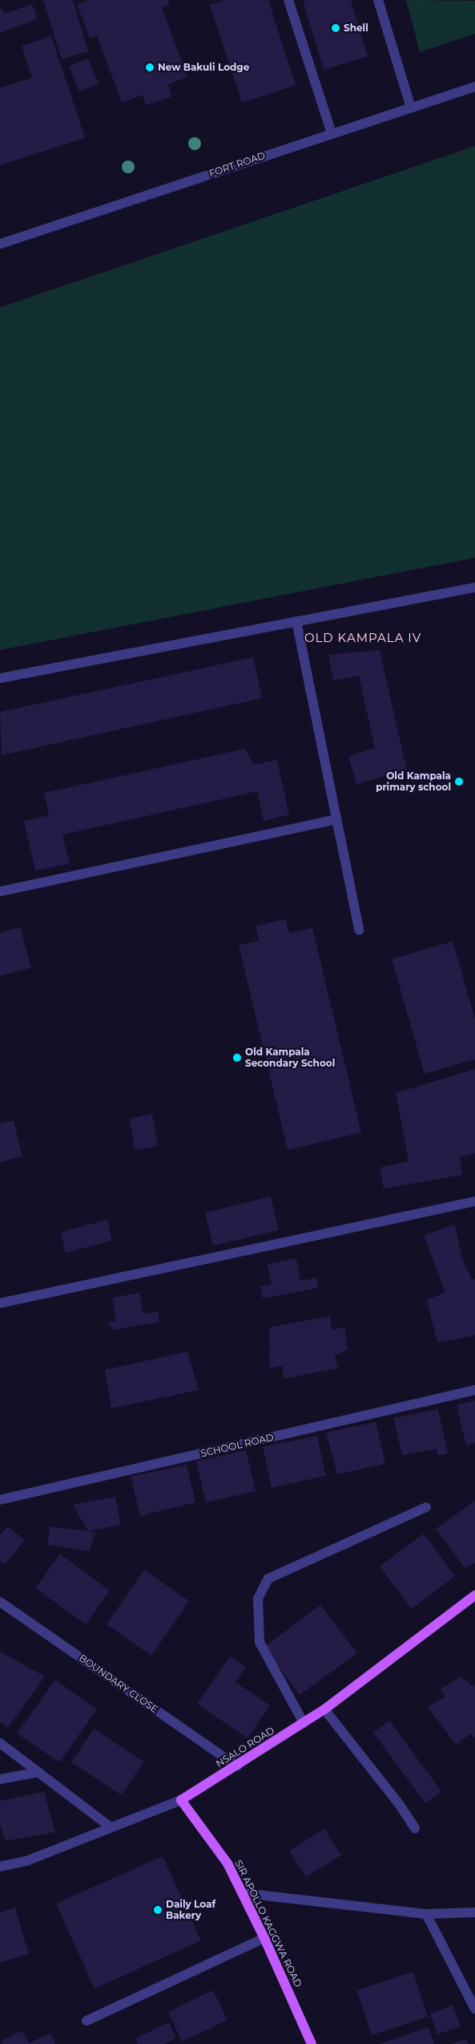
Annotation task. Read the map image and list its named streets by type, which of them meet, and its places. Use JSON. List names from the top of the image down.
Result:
{
  "streets": {
    "main road": ["NSALO ROAD", "SIR APOLLO KAGGWA ROAD"],
    "street": ["FORT ROAD", "SCHOOL ROAD", "BOUNDARY CLOSE"]
  },
  "crossings": [
    ["BOUNDARY CLOSE", "NSALO ROAD"],
    ["NSALO ROAD", "SIR APOLLO KAGGWA ROAD"]
  ],
  "districts": ["OLD KAMPALA IV"],
  "places": [
    "Shell",
    "New Bakuli Lodge",
    "Old Kampala primary school",
    "Old Kampala Secondary School",
    "Daily Loaf Bakery"
  ]
}
